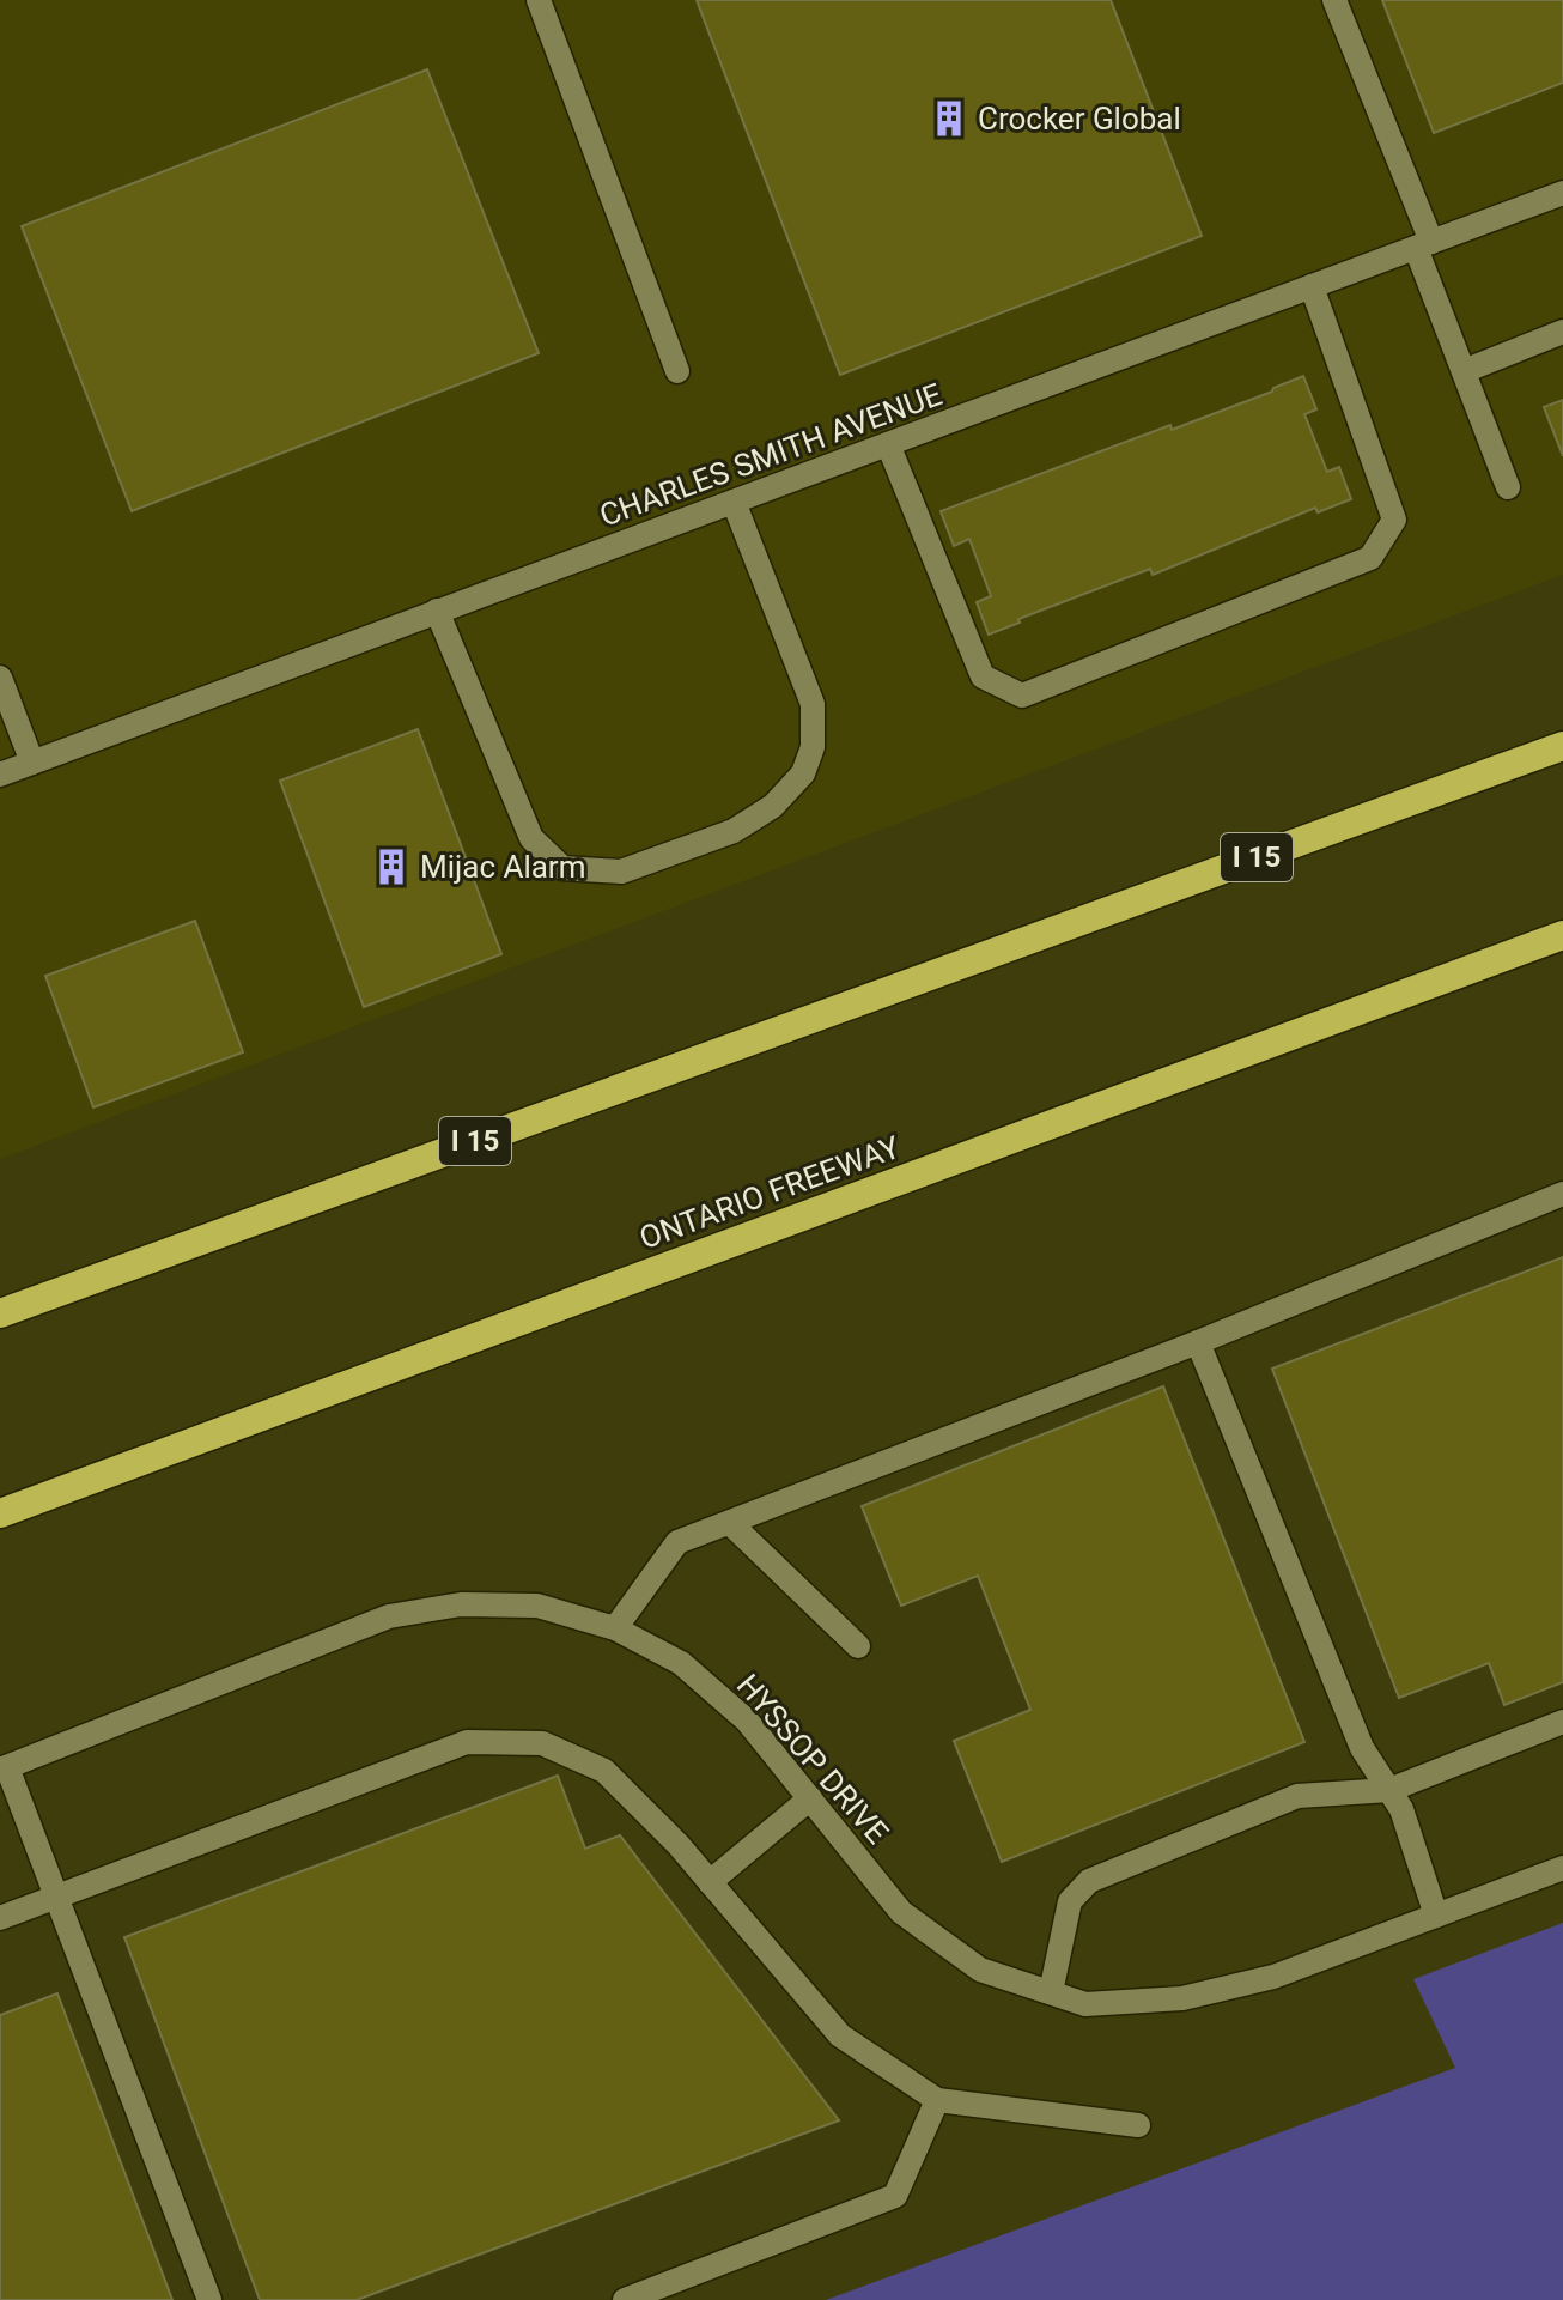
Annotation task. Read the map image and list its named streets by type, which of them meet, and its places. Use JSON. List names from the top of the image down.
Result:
{
  "streets": {
    "highway": ["I 15", "ONTARIO FREEWAY"],
    "street": ["CHARLES SMITH AVENUE", "HYSSOP DRIVE"]
  },
  "places": {
    "building": ["Crocker Global", "Mijac Alarm"]
  }
}
